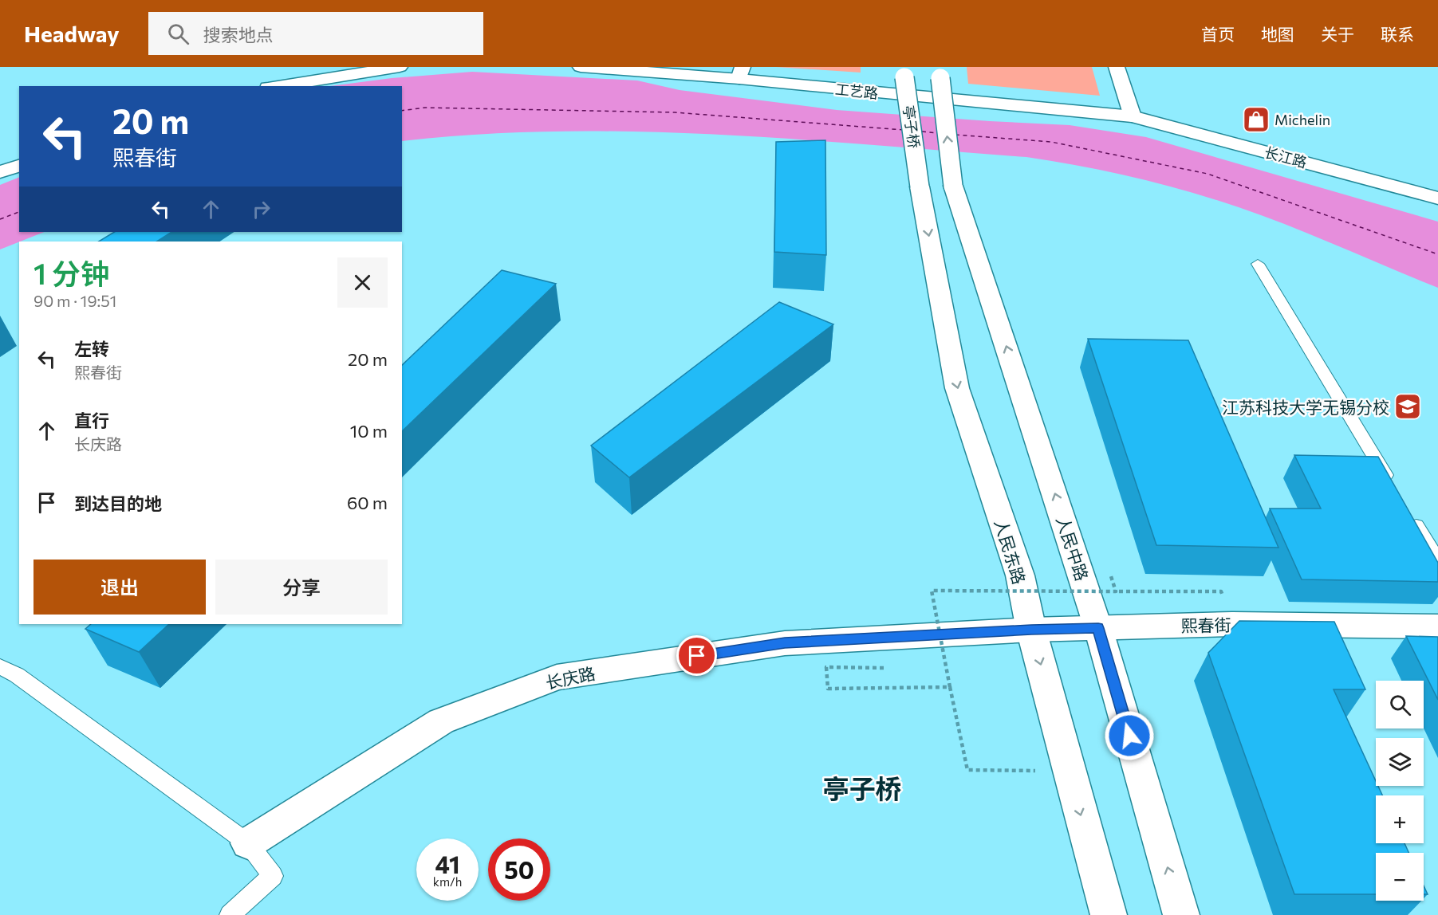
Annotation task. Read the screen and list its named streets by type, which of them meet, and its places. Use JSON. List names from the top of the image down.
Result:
{
  "streets": {
    "street": [
      "工艺路",
      "亭子桥",
      "长江路",
      "人民中路",
      "人民东路",
      "熙春街",
      "长庆路"
    ]
  },
  "crossings": [
    ["工艺路", "长江路"],
    ["亭子桥", "人民东路"],
    ["人民中路", "熙春街"],
    ["人民东路", "熙春街"],
    ["人民东路", "长庆路"],
    ["熙春街", "长庆路"]
  ],
  "one_way": ["人民中路", "人民东路"],
  "districts": ["亭子桥"],
  "places": {
    "shop": ["Michelin"],
    "school or university": ["江苏科技大学无锡分校"]
  },
  "page": {
    "header": "Headway",
    "search": "搜索地点",
    "nav": [
      "首页",
      "地图",
      "关于",
      "联系"
    ],
    "turn": ["20 m", "熙春街"],
    "heading": ["1 分钟", "90 m · 19:51"],
    "list": [
      {
        "name": "左转",
        "note": "熙春街",
        "value": "20 m"
      },
      {
        "name": "直行",
        "note": "长庆路",
        "value": "10 m"
      },
      {
        "name": "到达目的地",
        "value": "60 m"
      }
    ],
    "buttons": ["退出", "分享"],
    "map_buttons": ["+", "−"],
    "speed": "41 km/h",
    "limit": "50"
  }
}
